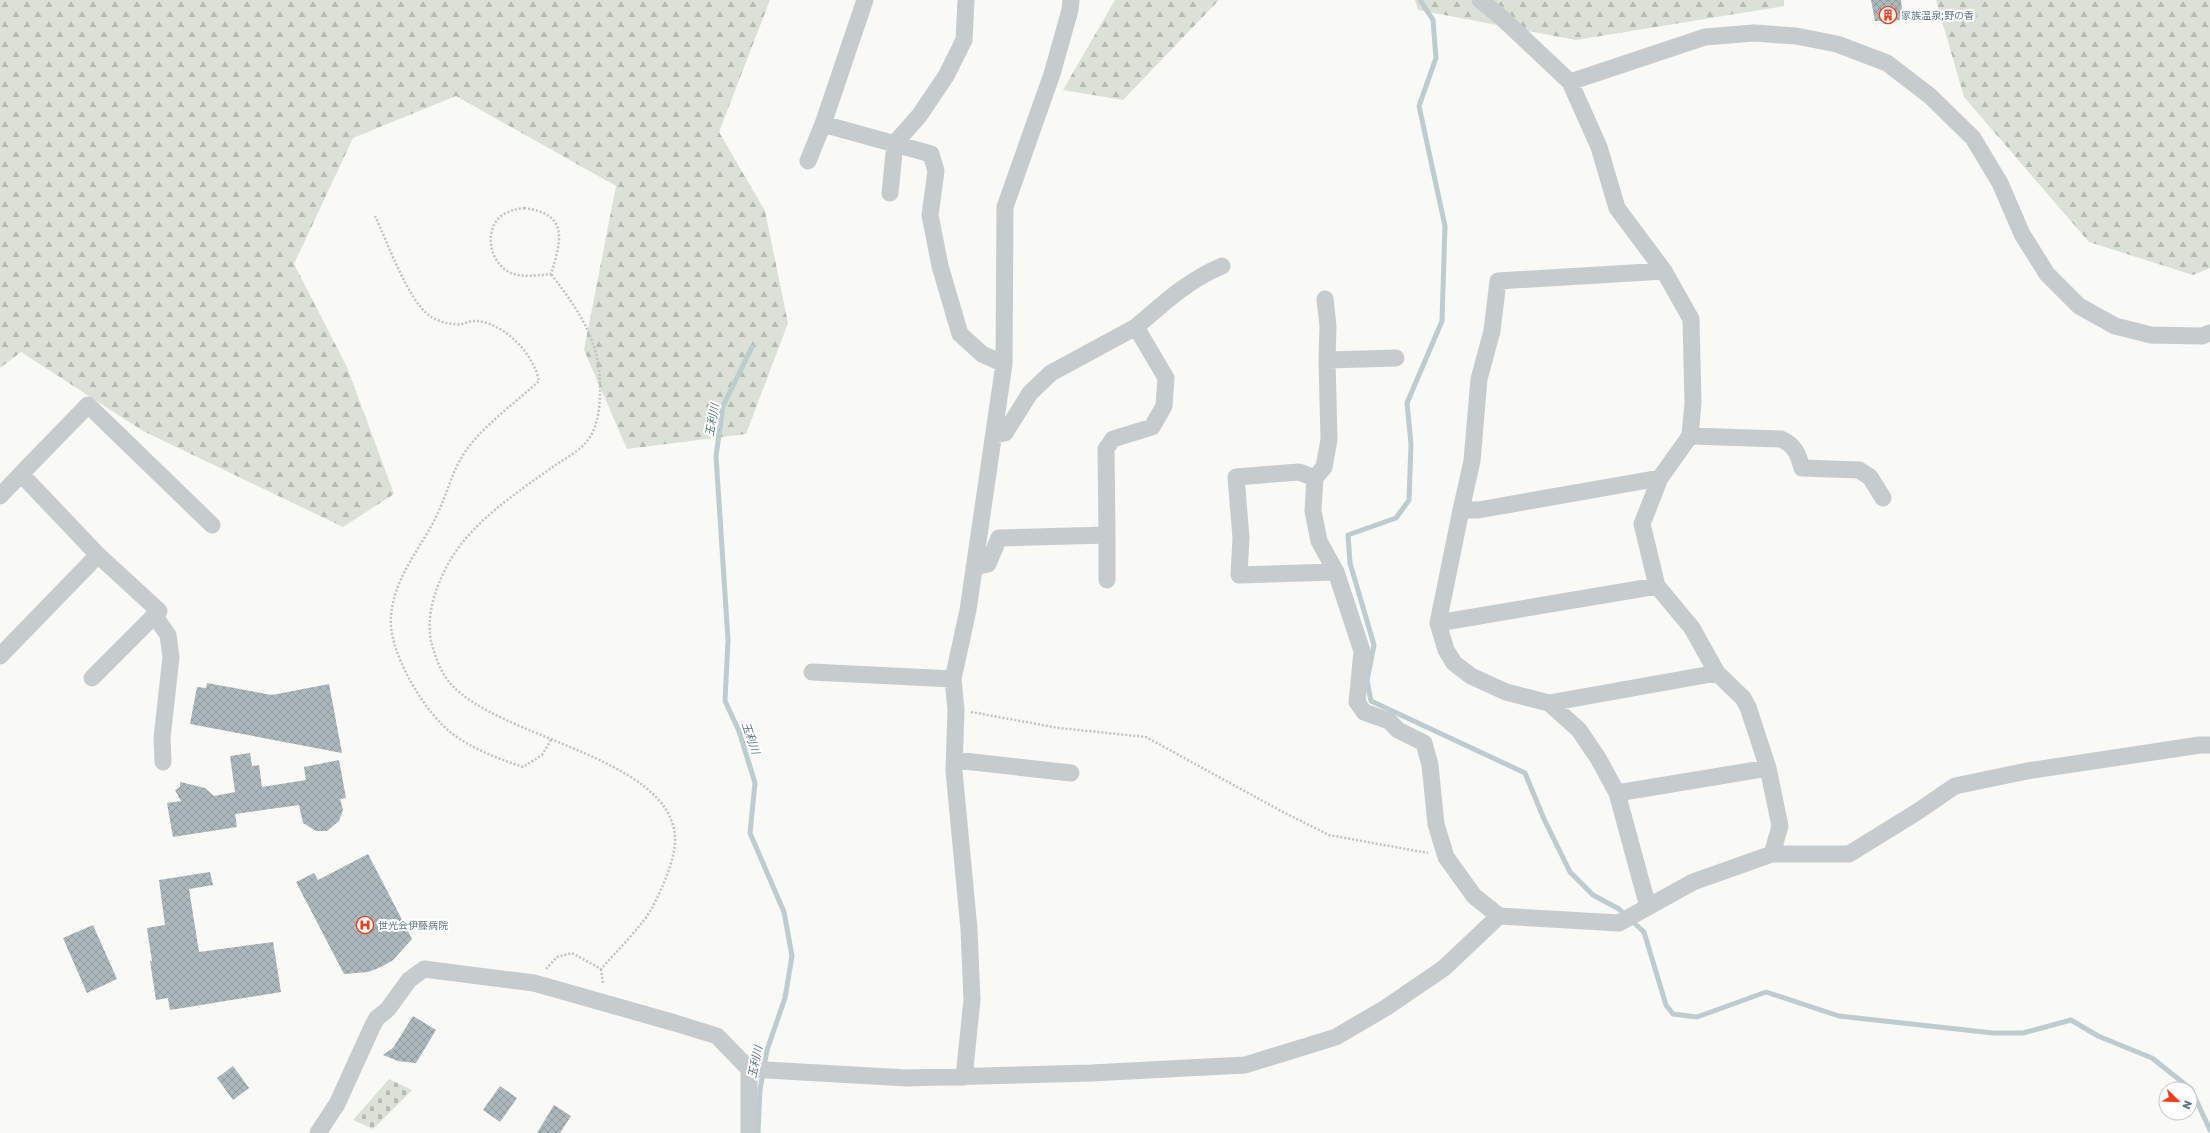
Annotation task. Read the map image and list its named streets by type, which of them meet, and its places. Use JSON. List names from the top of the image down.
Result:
{
  "water": ["玉利川"],
  "places": {
    "building": ["家族温泉;野の香"],
    "hospital": ["世光会伊藤病院"]
  },
  "north": "bottom right"
}
